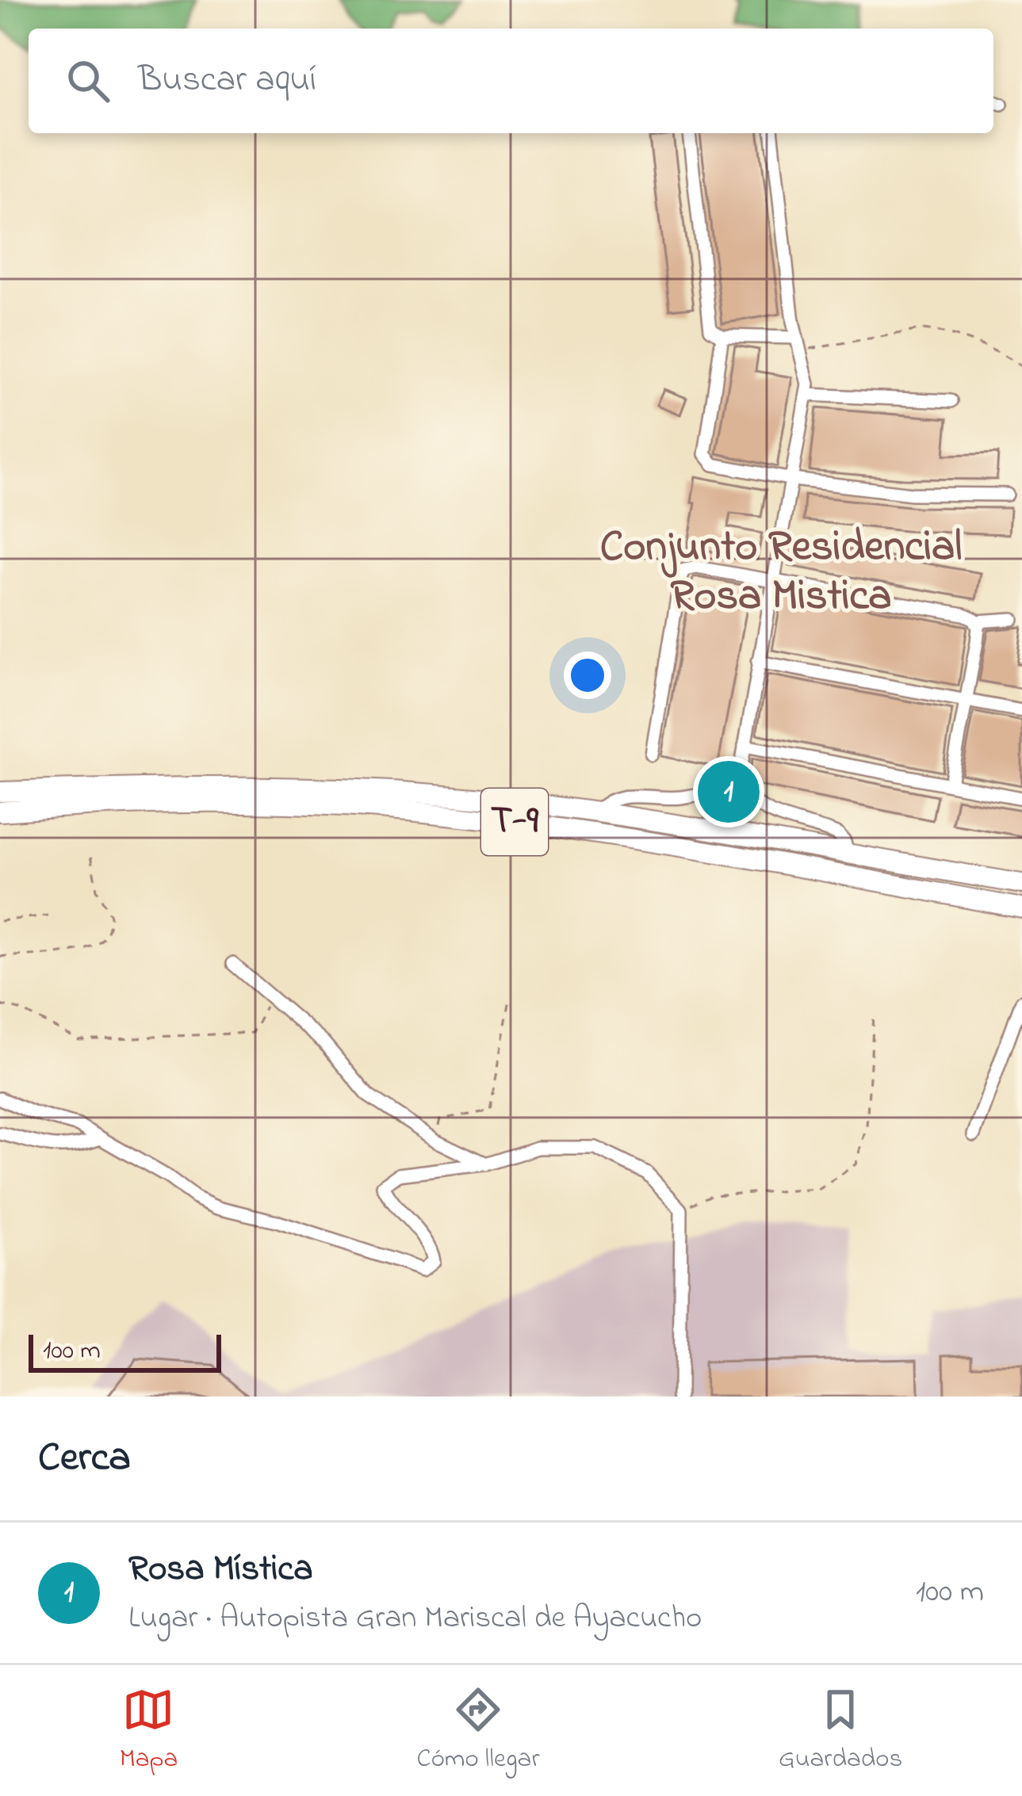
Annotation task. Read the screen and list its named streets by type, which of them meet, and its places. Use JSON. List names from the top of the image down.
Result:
{
  "streets": {
    "highway": ["T-9"]
  },
  "districts": ["Conjunto Residencial Rosa Mistica"],
  "scale_bar": "100 m",
  "page": {
    "search": "Buscar aquí",
    "pins": "1",
    "scale": "100 m",
    "heading": "Cerca",
    "list": [
      {
        "mark": "1",
        "name": "Rosa Mística",
        "note": "Lugar · Autopista Gran Mariscal de Ayacucho",
        "value": "100 m"
      }
    ],
    "nav": ["Mapa", "Cómo llegar", "Guardados"]
  }
}
